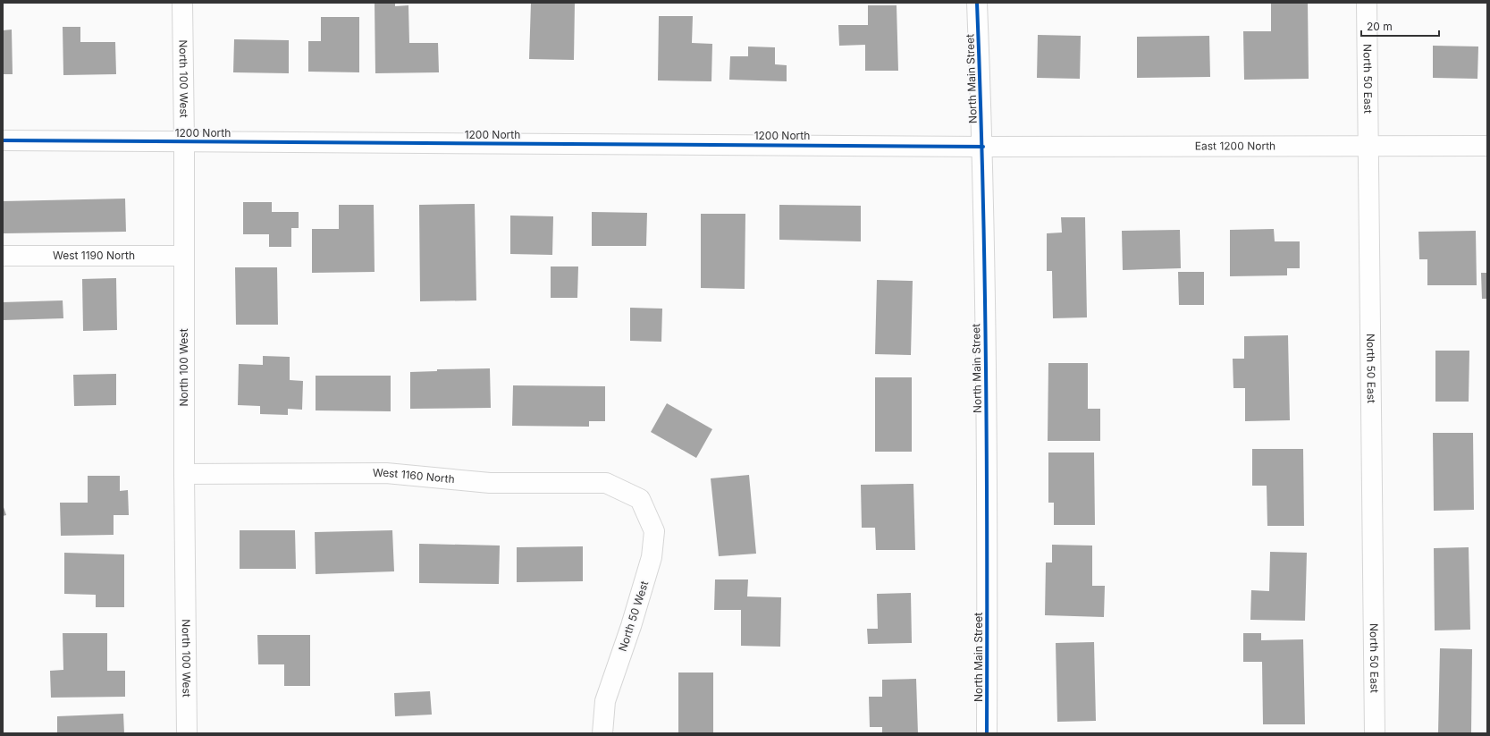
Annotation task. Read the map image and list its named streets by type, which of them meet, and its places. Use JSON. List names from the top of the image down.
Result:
{
  "streets": {
    "street": [
      "North 100 West",
      "North Main Street",
      "North 50 East",
      "1200 North",
      "East 1200 North",
      "West 1190 North",
      "West 1160 North",
      "North 50 West"
    ]
  },
  "crossings": [
    ["North 100 West", "1200 North"],
    ["North 100 West", "West 1190 North"],
    ["North 100 West", "West 1160 North"],
    ["North Main Street", "1200 North"],
    ["North Main Street", "East 1200 North"],
    ["North 50 East", "East 1200 North"],
    ["1200 North", "East 1200 North"],
    ["West 1160 North", "North 50 West"]
  ],
  "scale_bar": "20 m"
}
